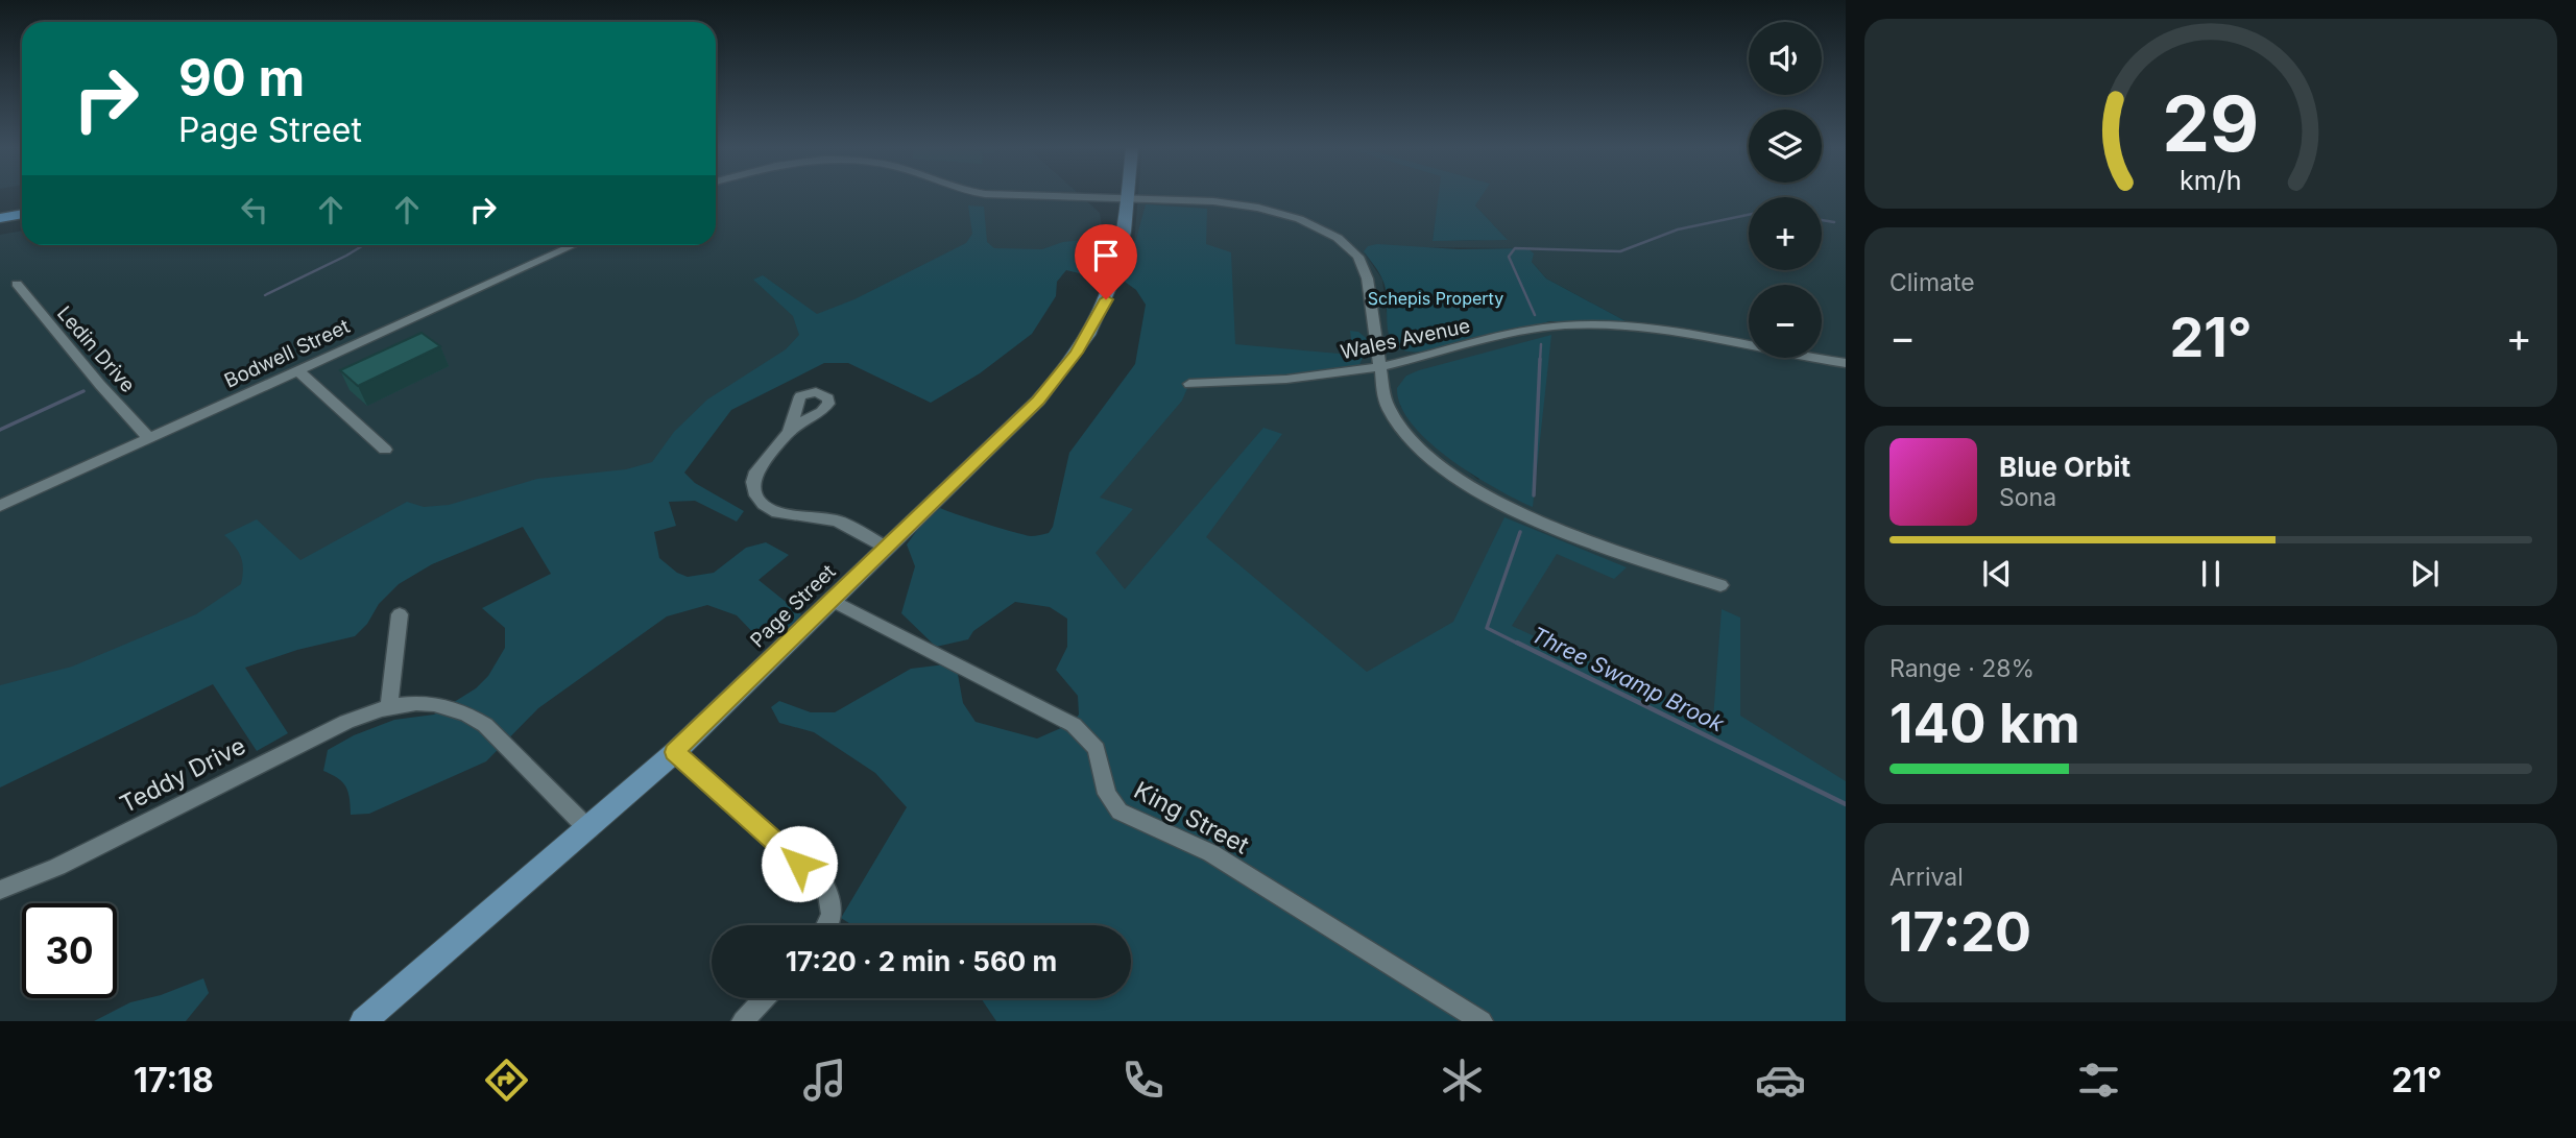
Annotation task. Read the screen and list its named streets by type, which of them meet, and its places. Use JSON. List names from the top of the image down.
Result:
{
  "streets": {
    "main road": ["Page Street"],
    "street": [
      "Wales Avenue",
      "Ledin Drive",
      "Bodwell Street",
      "Teddy Drive",
      "King Street"
    ]
  },
  "crossings": [
    ["Ledin Drive", "Bodwell Street"],
    ["Page Street", "Teddy Drive"],
    ["Page Street", "King Street"]
  ],
  "water": ["Three Swamp Brook"],
  "parks": ["Schepis Property"],
  "page": {
    "map_buttons": ["+", "−"],
    "turn": ["90 m", "Page Street"],
    "tile": [
      "Climate",
      ["Range · 28%", "140 km"],
      ["Arrival", "17:20"]
    ],
    "heat": ["−", "21°", "+"],
    "song": ["Blue Orbit", "Sona"],
    "limit": "30",
    "trip": "17:20 · 2 min · 560 m",
    "tabs": ["17:18", "21°"],
    "gauge": ["29", "km/h"]
  }
}
